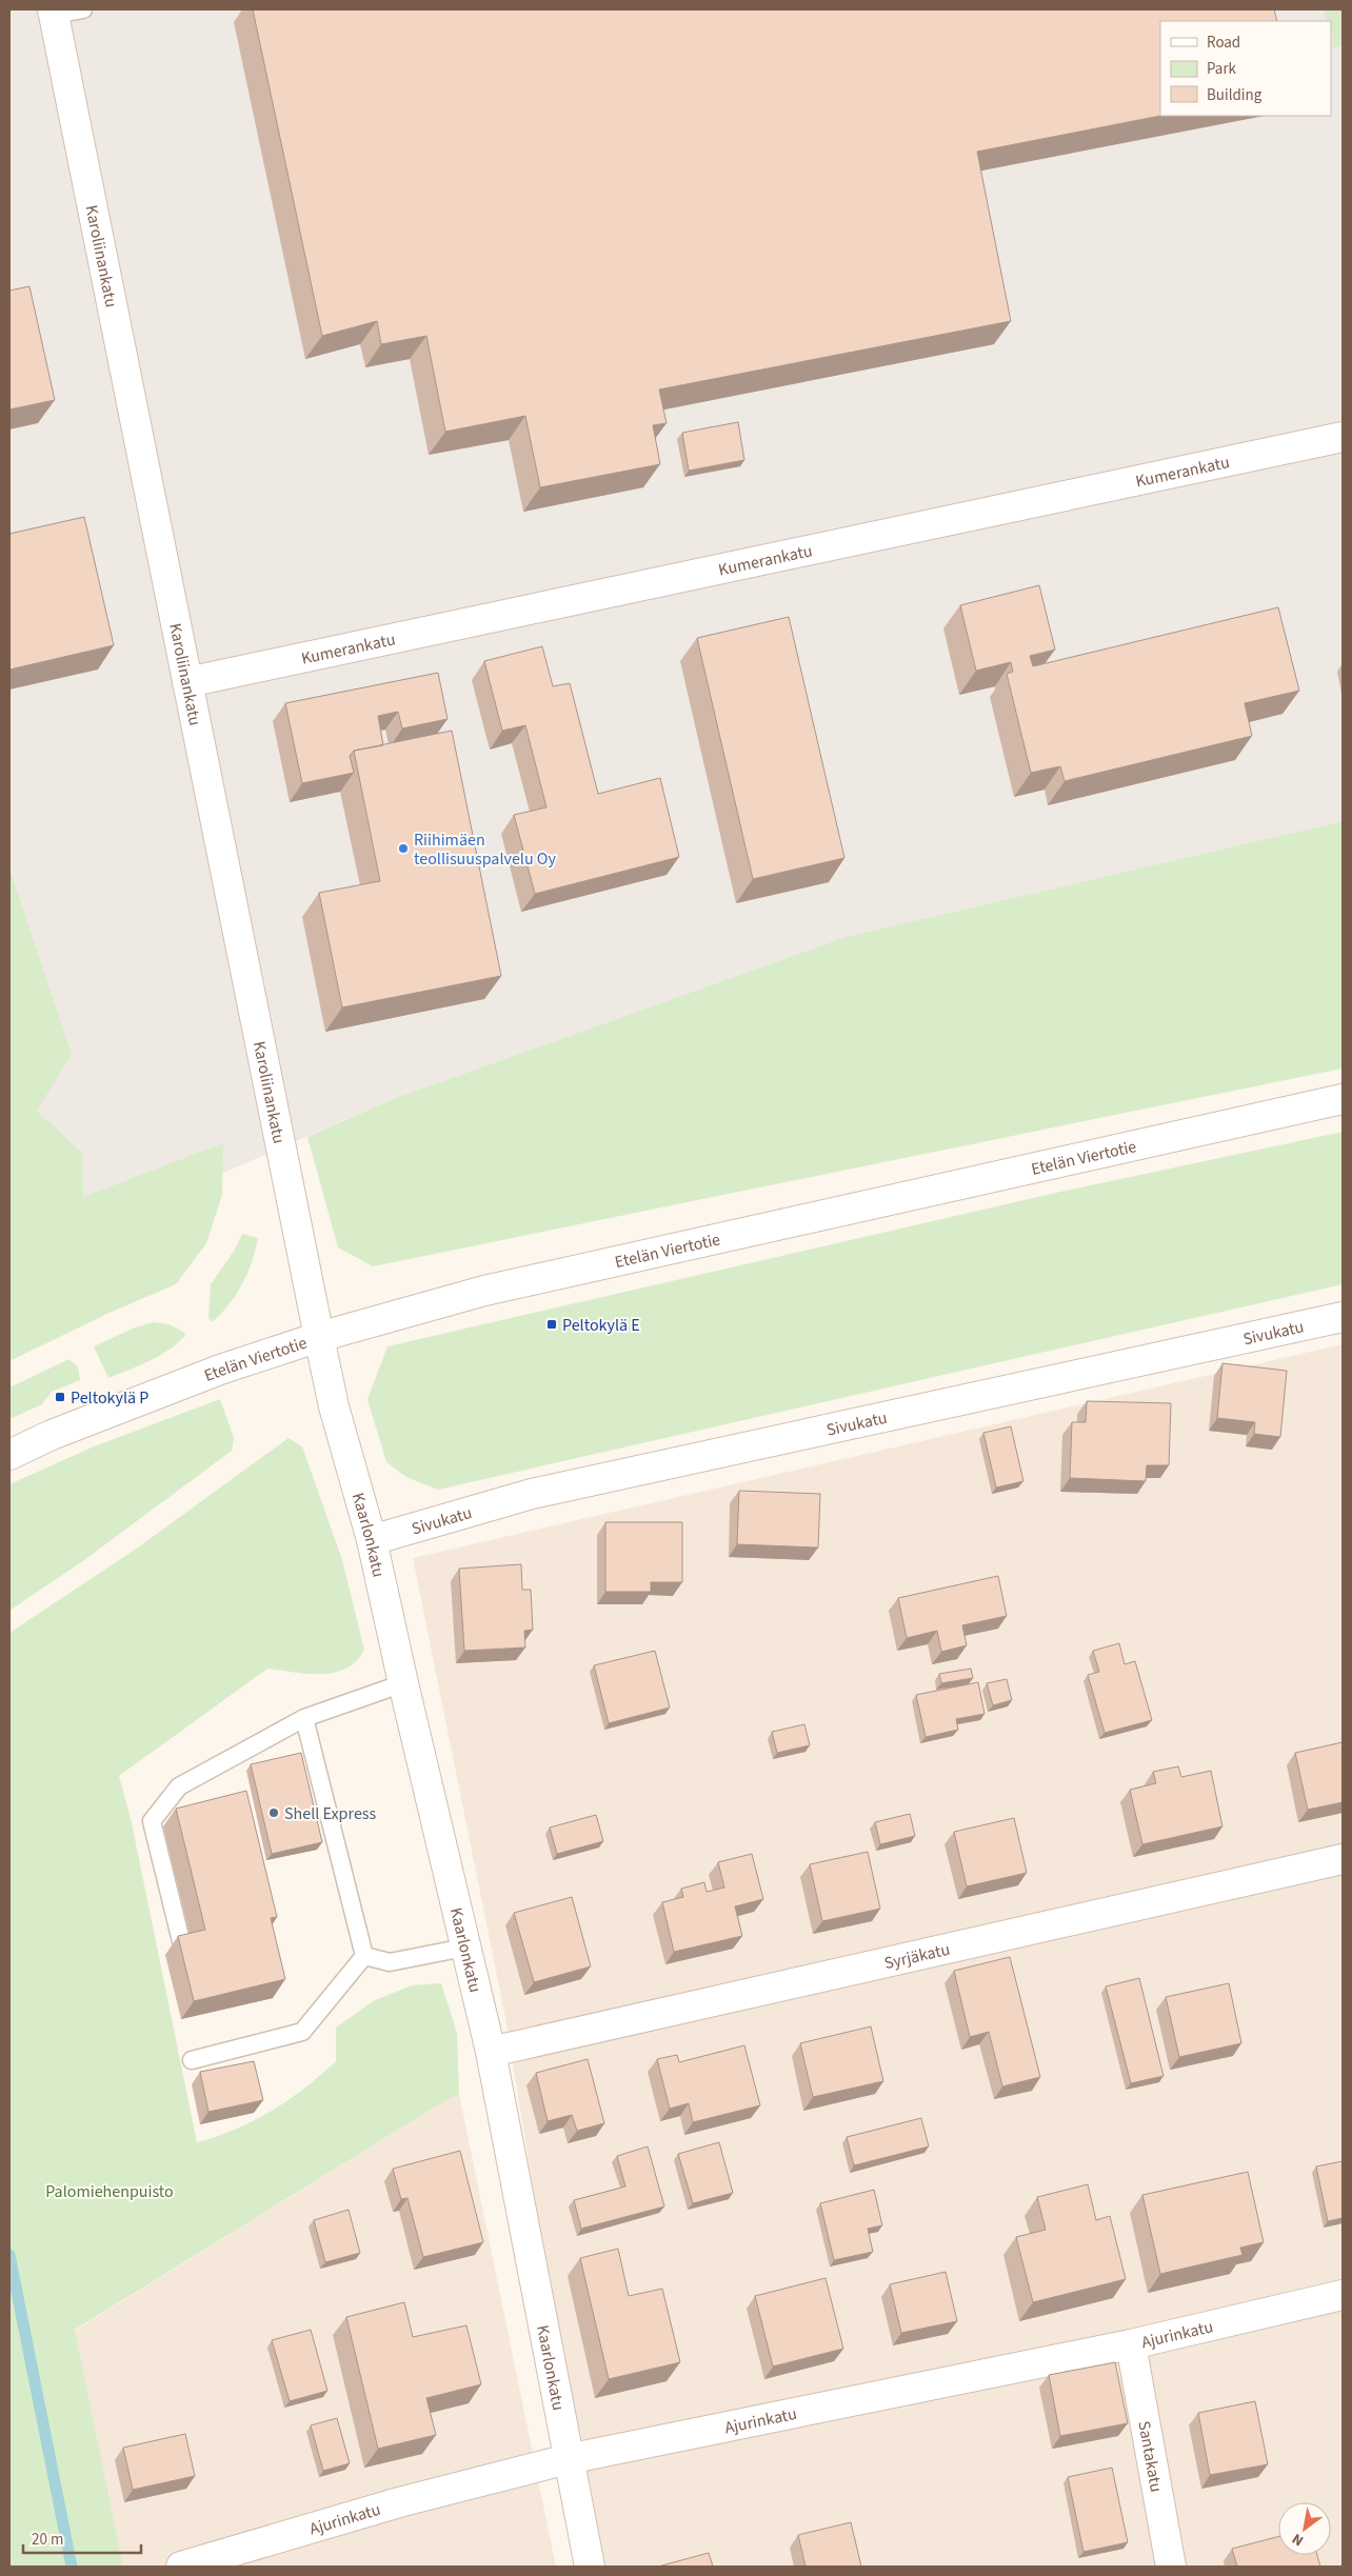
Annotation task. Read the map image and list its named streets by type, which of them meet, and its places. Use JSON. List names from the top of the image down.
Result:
{
  "streets": {
    "street": [
      "Karoliinankatu",
      "Kumerankatu",
      "Etelän Viertotie",
      "Sivukatu",
      "Kaarlonkatu",
      "Syrjäkatu",
      "Ajurinkatu",
      "Santakatu"
    ]
  },
  "crossings": [
    ["Karoliinankatu", "Kumerankatu"],
    ["Karoliinankatu", "Etelän Viertotie"],
    ["Karoliinankatu", "Kaarlonkatu"],
    ["Etelän Viertotie", "Kaarlonkatu"],
    ["Sivukatu", "Kaarlonkatu"],
    ["Kaarlonkatu", "Syrjäkatu"],
    ["Kaarlonkatu", "Ajurinkatu"],
    ["Ajurinkatu", "Santakatu"]
  ],
  "parks": ["Palomiehenpuisto"],
  "places": {
    "other": ["Riihimäen teollisuuspalvelu Oy", "Shell Express"],
    "transit": ["Peltokylä E", "Peltokylä P"]
  },
  "legend": ["Road", "Park", "Building"],
  "scale_bar": "20 m",
  "north": "bottom left"
}
